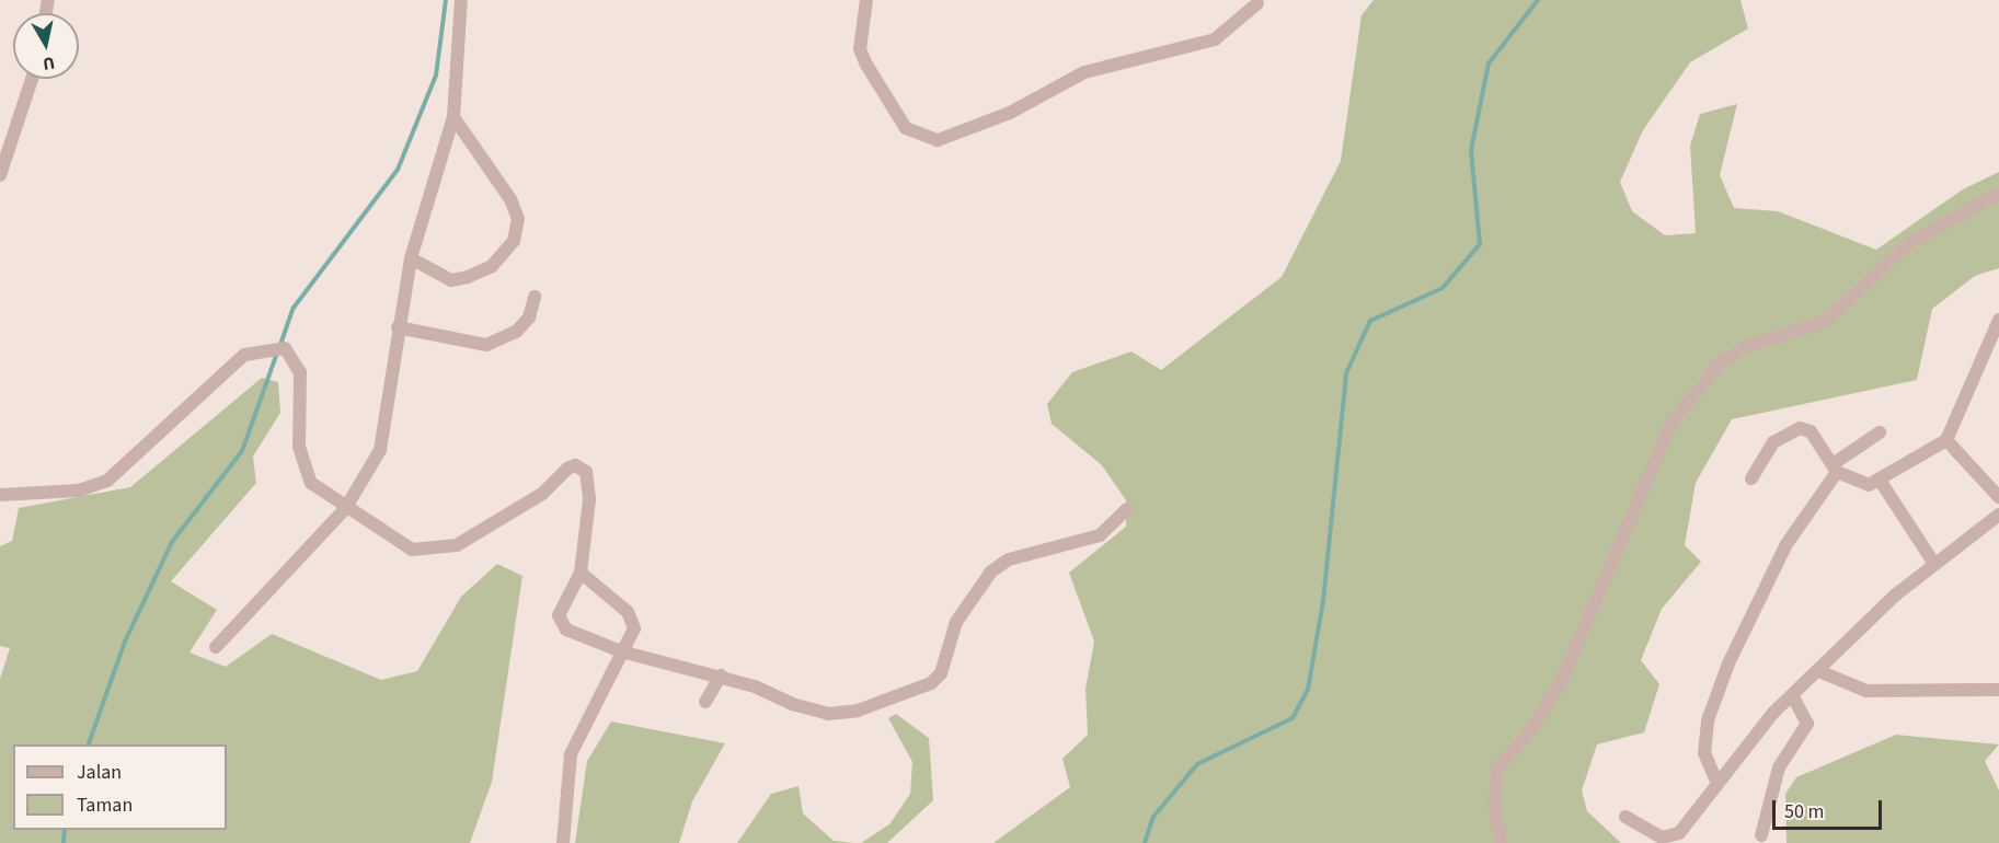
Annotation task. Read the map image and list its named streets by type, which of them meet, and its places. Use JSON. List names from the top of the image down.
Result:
{
  "legend": ["Jalan", "Taman"],
  "scale_bar": "50 m",
  "north": "bottom"
}
